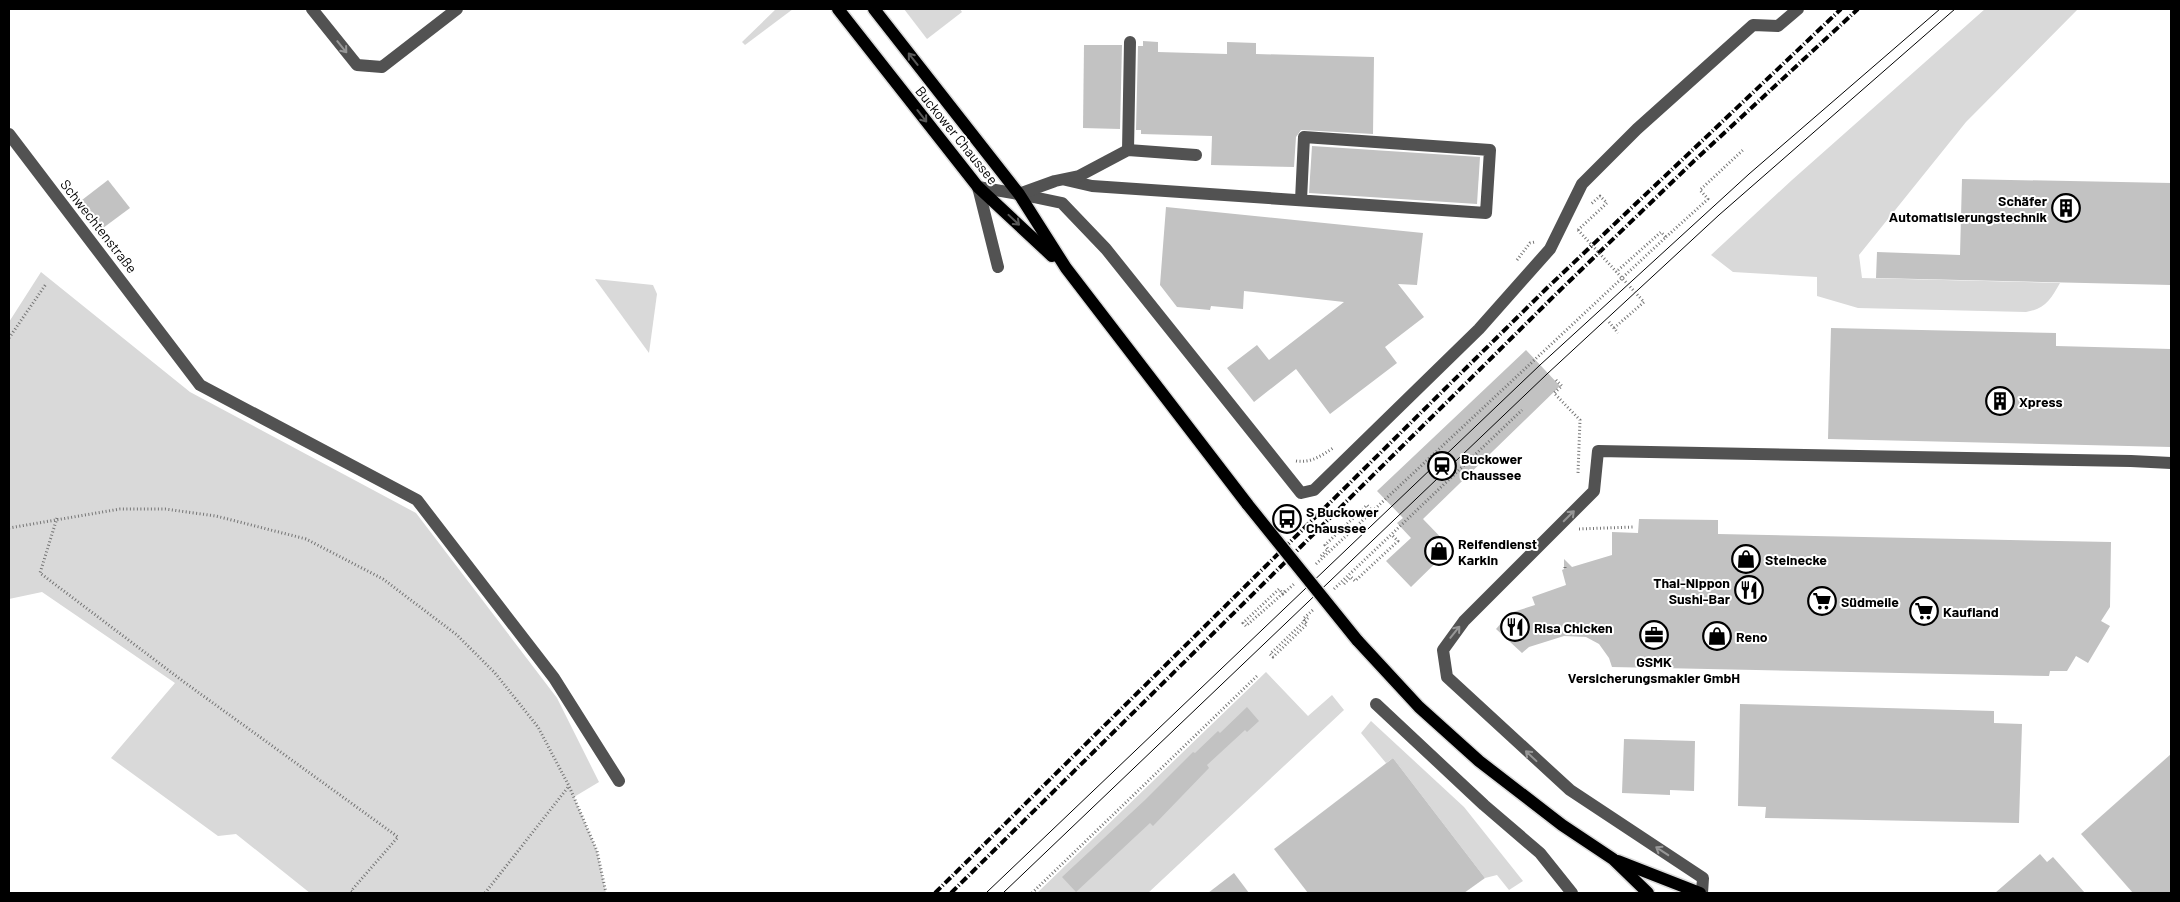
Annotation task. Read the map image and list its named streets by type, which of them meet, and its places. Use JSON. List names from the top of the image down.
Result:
{
  "streets": {
    "main road": ["Buckower Chaussee"],
    "street": ["Schwechtenstraße"]
  },
  "places": {
    "building": ["Schäfer Automatisierungstechnik", "Xpress"],
    "station": ["Buckower Chaussee"],
    "bus stop": ["S Buckower Chaussee"],
    "shop": ["Reifendienst Karkin", "Steinecke", "Reno"],
    "restaurant": ["Thai-Nippon Sushi-Bar", "Risa Chicken"],
    "supermarket": ["Südmeile", "Kaufland"],
    "office": ["GSMK Versicherungsmakler GmbH"]
  }
}
